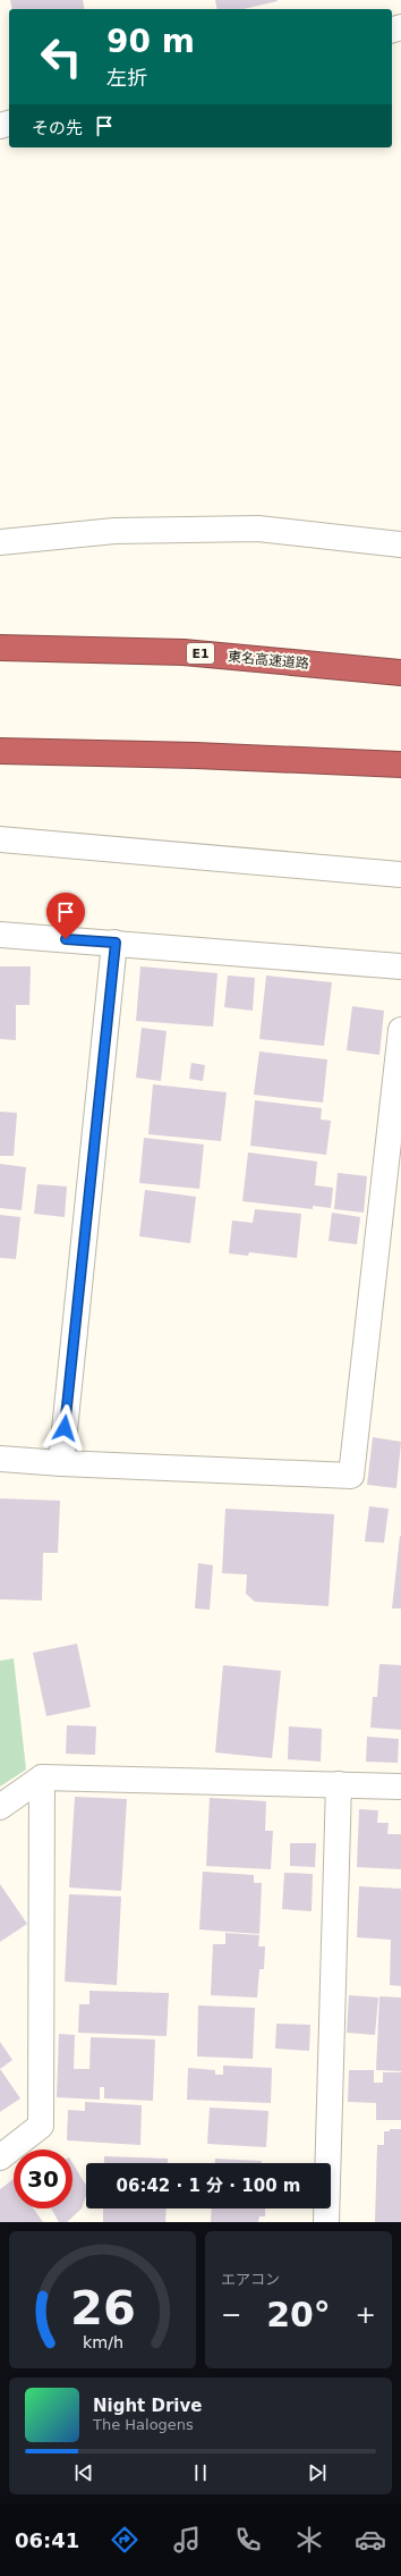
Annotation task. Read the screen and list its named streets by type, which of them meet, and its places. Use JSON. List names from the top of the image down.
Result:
{
  "streets": {
    "highway": ["E1", "東名高速道路"]
  },
  "page": {
    "turn": ["90 m", "左折"],
    "then": "その先",
    "limit": "30",
    "trip": "06:42 · 1 分 · 100 m",
    "tile": "エアコン",
    "heat": ["−", "20°", "+"],
    "song": ["Night Drive", "The Halogens"],
    "tabs": "06:41",
    "gauge": ["26", "km/h"]
  }
}
